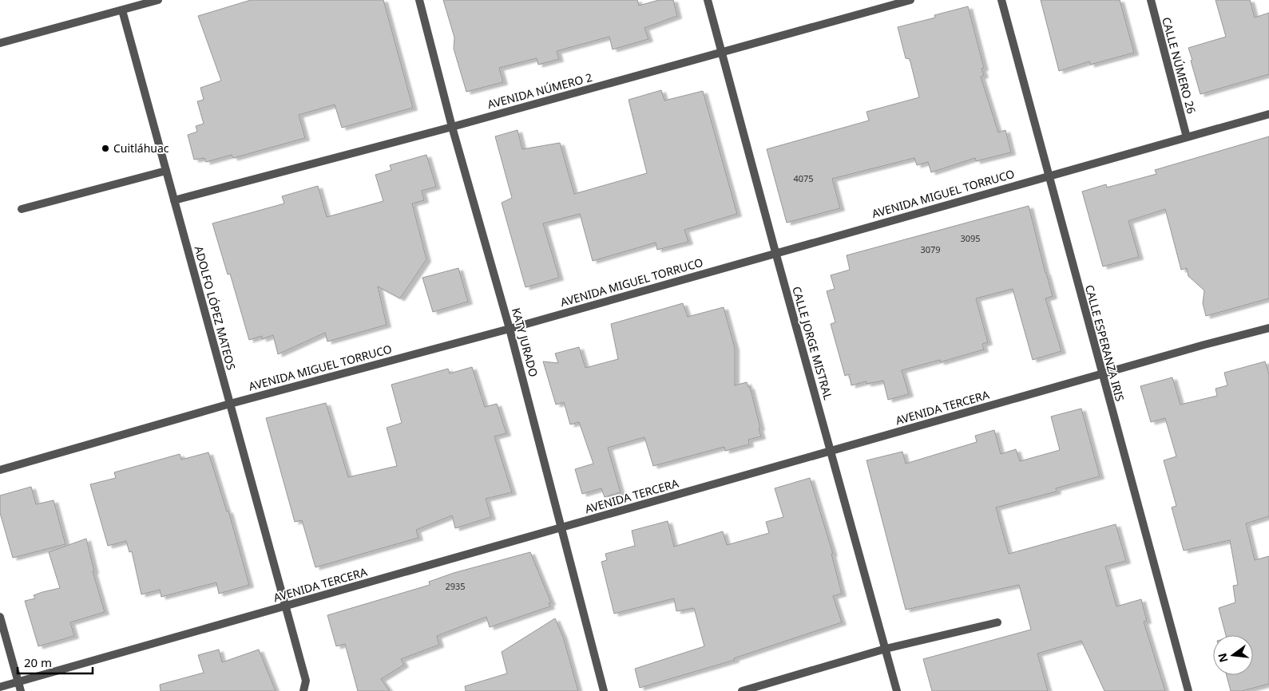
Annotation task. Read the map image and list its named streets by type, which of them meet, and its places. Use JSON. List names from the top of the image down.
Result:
{
  "streets": {
    "street": [
      "CALLE NÚMERO 26",
      "AVENIDA NÚMERO 2",
      "AVENIDA MIGUEL TORRUCO",
      "ADOLFO LÓPEZ MATEOS",
      "KATY JURADO",
      "CALLE JORGE MISTRAL",
      "CALLE ESPERANZA IRIS",
      "AVENIDA TERCERA"
    ]
  },
  "crossings": [
    ["CALLE NÚMERO 26", "AVENIDA MIGUEL TORRUCO"],
    ["AVENIDA NÚMERO 2", "ADOLFO LÓPEZ MATEOS"],
    ["AVENIDA NÚMERO 2", "KATY JURADO"],
    ["AVENIDA NÚMERO 2", "CALLE JORGE MISTRAL"],
    ["AVENIDA MIGUEL TORRUCO", "ADOLFO LÓPEZ MATEOS"],
    ["AVENIDA MIGUEL TORRUCO", "KATY JURADO"],
    ["AVENIDA MIGUEL TORRUCO", "CALLE JORGE MISTRAL"],
    ["AVENIDA MIGUEL TORRUCO", "CALLE ESPERANZA IRIS"],
    ["ADOLFO LÓPEZ MATEOS", "AVENIDA TERCERA"],
    ["KATY JURADO", "AVENIDA TERCERA"],
    ["CALLE JORGE MISTRAL", "AVENIDA TERCERA"],
    ["CALLE ESPERANZA IRIS", "AVENIDA TERCERA"]
  ],
  "places": ["Cuitláhuac"],
  "house_numbers": [
    "4075",
    "3095",
    "3079",
    "2935"
  ],
  "scale_bar": "20 m",
  "north": "left"
}
